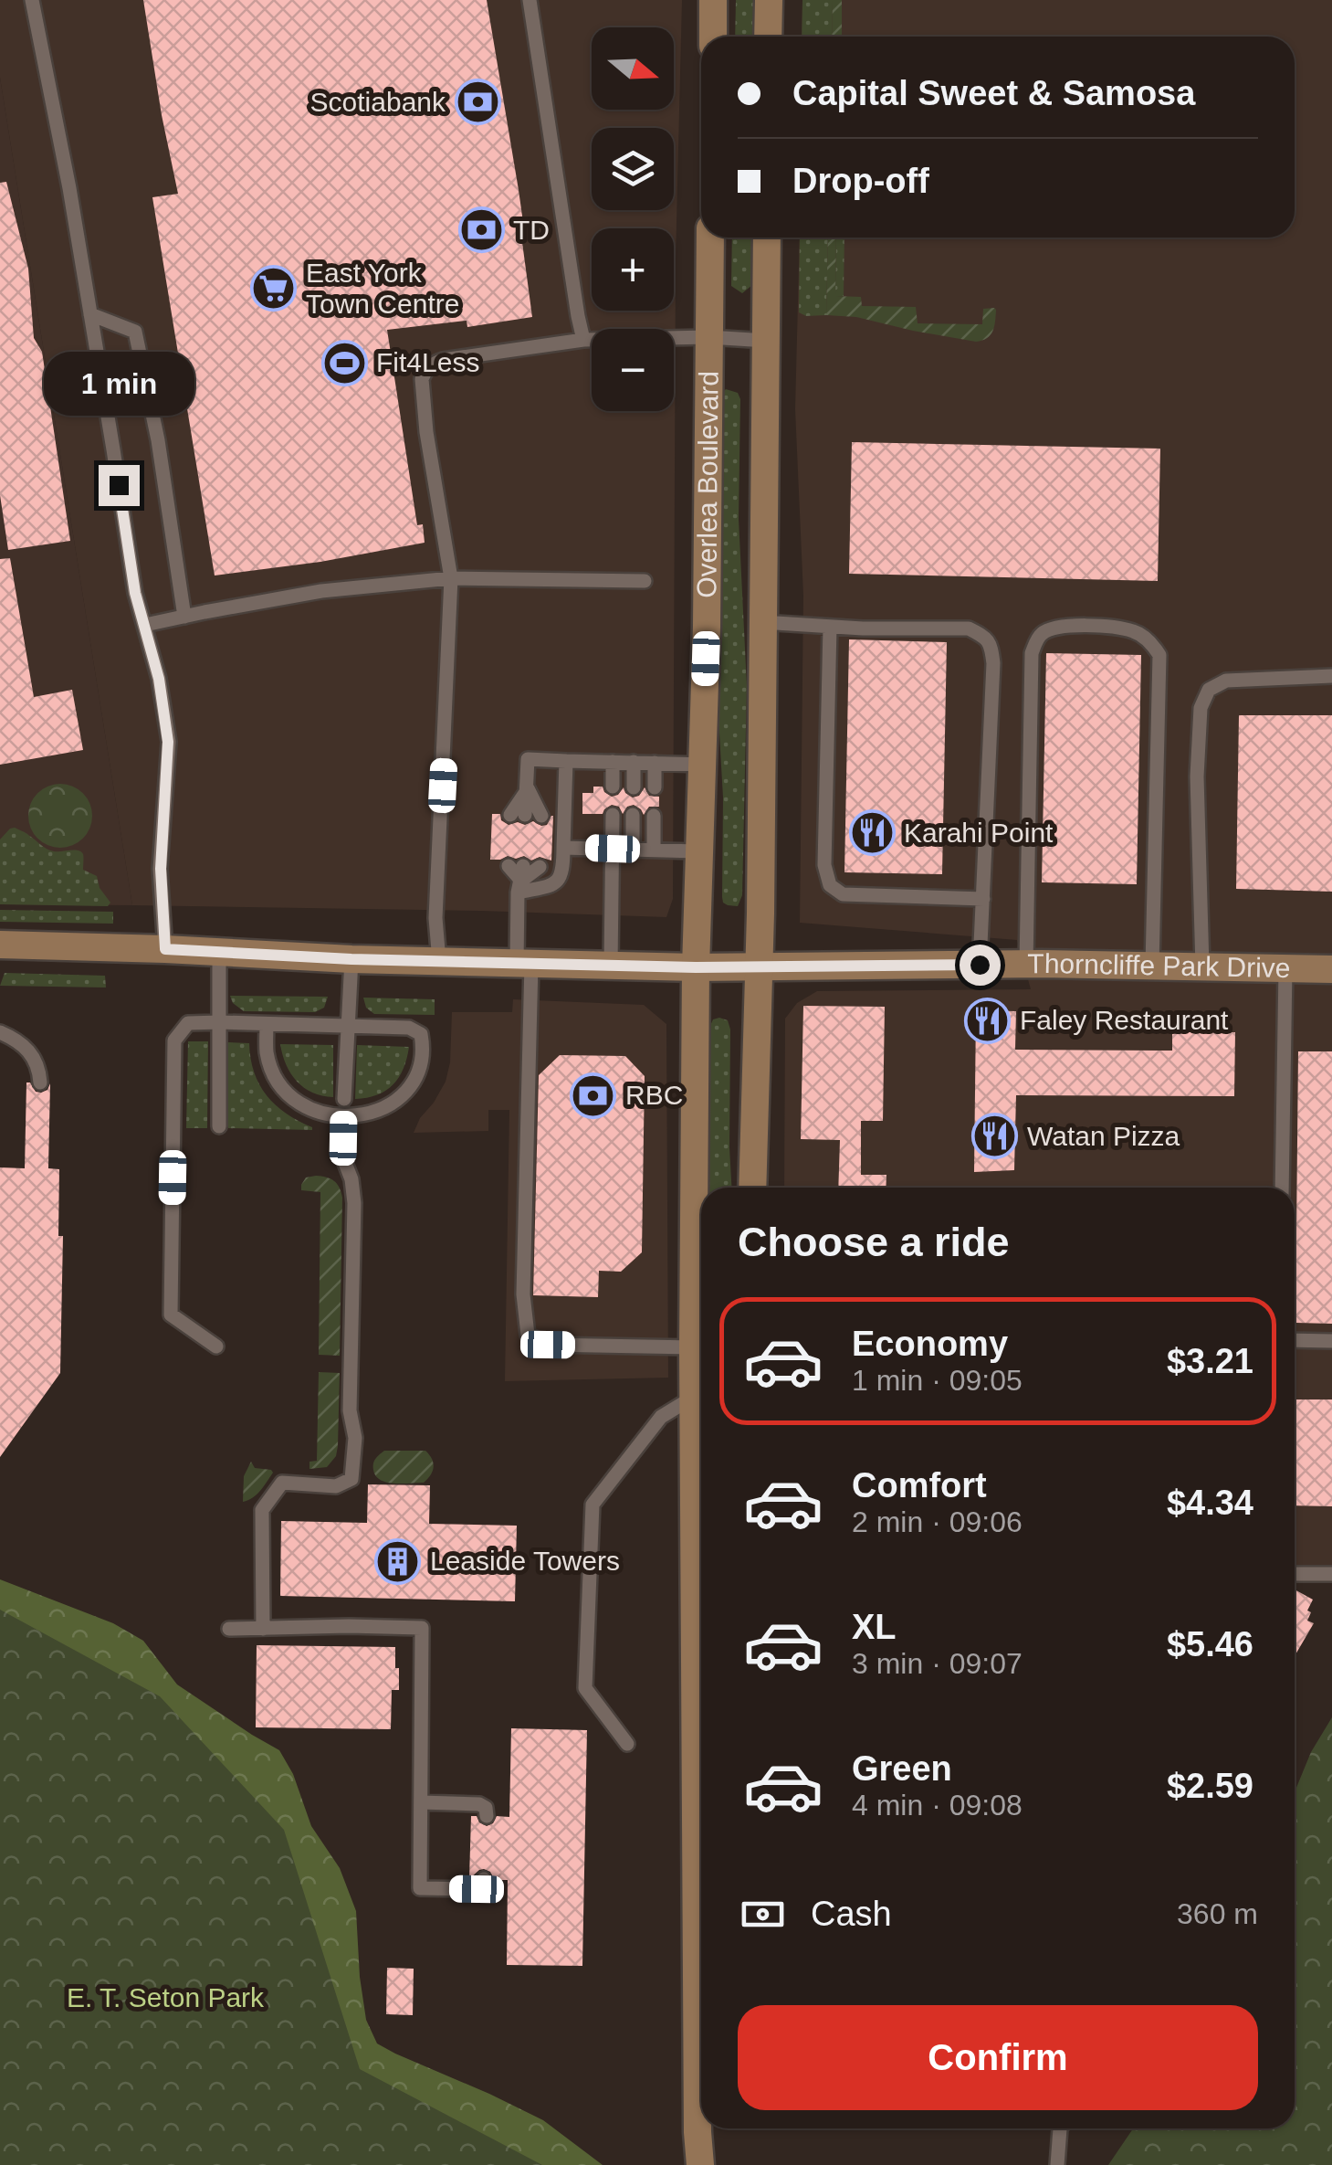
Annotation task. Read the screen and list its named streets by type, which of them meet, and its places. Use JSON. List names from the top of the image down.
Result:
{
  "streets": {
    "main road": ["Overlea Boulevard", "Thorncliffe Park Drive"]
  },
  "crossings": [
    ["Overlea Boulevard", "Thorncliffe Park Drive"]
  ],
  "parks": ["E. T. Seton Park"],
  "places": {
    "bank": ["Scotiabank", "TD", "RBC"],
    "supermarket": ["East York Town Centre"],
    "sports": ["Fit4Less"],
    "restaurant": ["Karahi Point", "Faley Restaurant", "Watan Pizza"],
    "building": ["Leaside Towers"]
  },
  "north": "right",
  "page": {
    "map_buttons": ["+", "−"],
    "banner": ["Capital Sweet & Samosa", "Drop-off"],
    "bubble": "1 min",
    "heading": "Choose a ride",
    "list": [
      {
        "name": "Economy",
        "note": "1 min · 09:05",
        "value": "$3.21"
      },
      {
        "name": "Comfort",
        "note": "2 min · 09:06",
        "value": "$4.34"
      },
      {
        "name": "XL",
        "note": "3 min · 09:07",
        "value": "$5.46"
      },
      {
        "name": "Green",
        "note": "4 min · 09:08",
        "value": "$2.59"
      }
    ],
    "pay": ["Cash", "360 m"],
    "buttons": "Confirm"
  }
}
